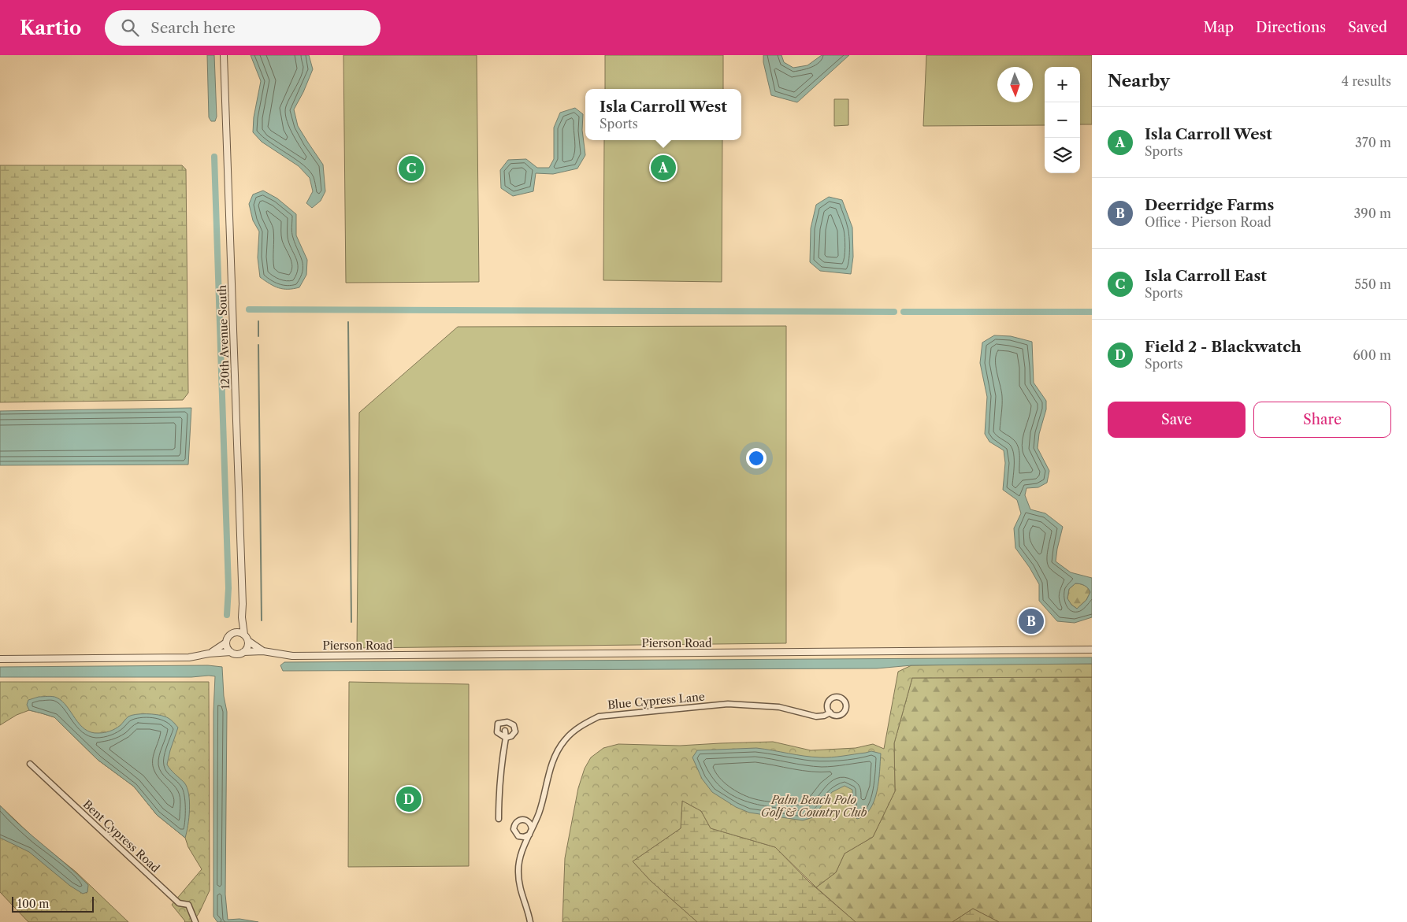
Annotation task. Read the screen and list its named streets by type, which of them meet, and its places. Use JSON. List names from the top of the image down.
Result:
{
  "streets": {
    "street": [
      "120th Avenue South",
      "Pierson Road",
      "Blue Cypress Lane",
      "Bent Cypress Road"
    ]
  },
  "crossings": [
    ["120th Avenue South", "Pierson Road"]
  ],
  "parks": ["Palm Beach Polo Golf & Country Club"],
  "scale_bar": "100 m",
  "north": "bottom",
  "page": {
    "header": "Kartio",
    "search": "Search here",
    "nav": ["Map", "Directions", "Saved"],
    "heading": ["Nearby", "4 results"],
    "map_buttons": ["+", "−"],
    "popup": ["Isla Carroll West", "Sports"],
    "list": [
      {
        "mark": "A",
        "name": "Isla Carroll West",
        "note": "Sports",
        "value": "370 m"
      },
      {
        "mark": "B",
        "name": "Deerridge Farms",
        "note": "Office · Pierson Road",
        "value": "390 m"
      },
      {
        "mark": "C",
        "name": "Isla Carroll East",
        "note": "Sports",
        "value": "550 m"
      },
      {
        "mark": "D",
        "name": "Field 2 - Blackwatch",
        "note": "Sports",
        "value": "600 m"
      }
    ],
    "pins": [
      "A",
      "C",
      "B",
      "D"
    ],
    "buttons": ["Save", "Share"],
    "scale": "100 m"
  }
}
